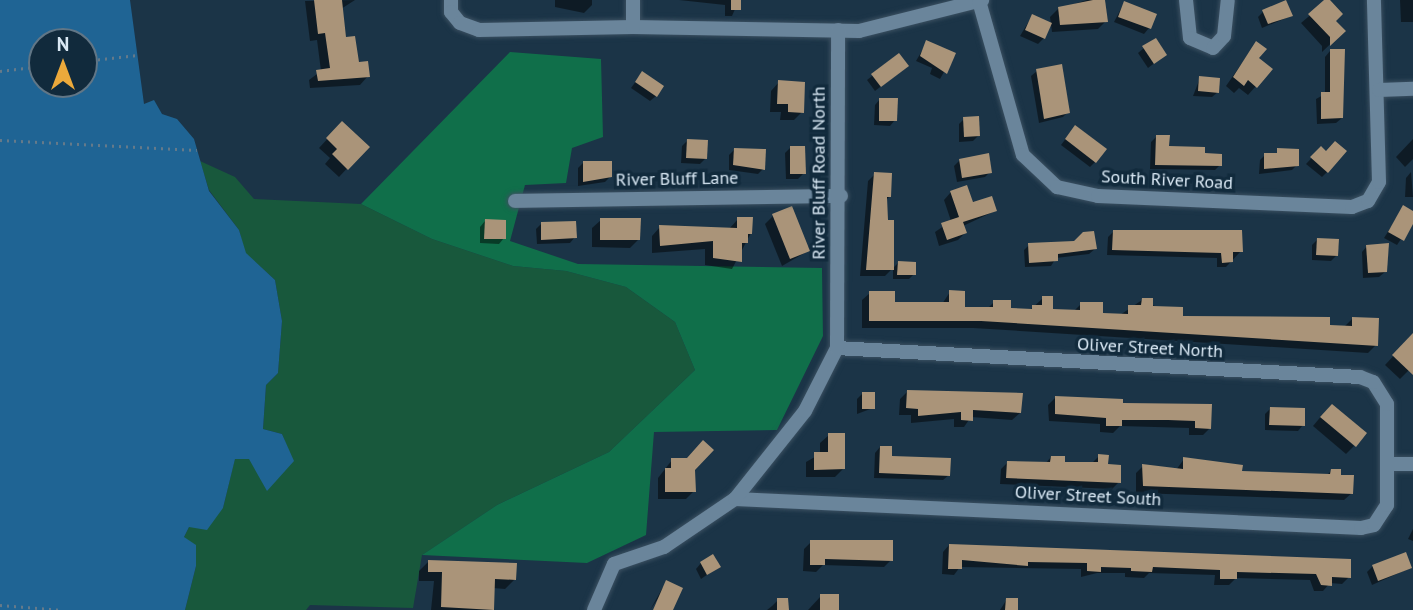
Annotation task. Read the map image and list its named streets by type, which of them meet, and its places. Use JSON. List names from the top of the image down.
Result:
{
  "streets": {
    "street": [
      "River Bluff Road North",
      "River Bluff Lane",
      "South River Road",
      "Oliver Street North",
      "Oliver Street South"
    ]
  },
  "crossings": [
    ["River Bluff Road North", "River Bluff Lane"],
    ["River Bluff Road North", "Oliver Street North"],
    ["River Bluff Road North", "Oliver Street South"],
    ["Oliver Street North", "Oliver Street South"]
  ],
  "north": "top"
}
